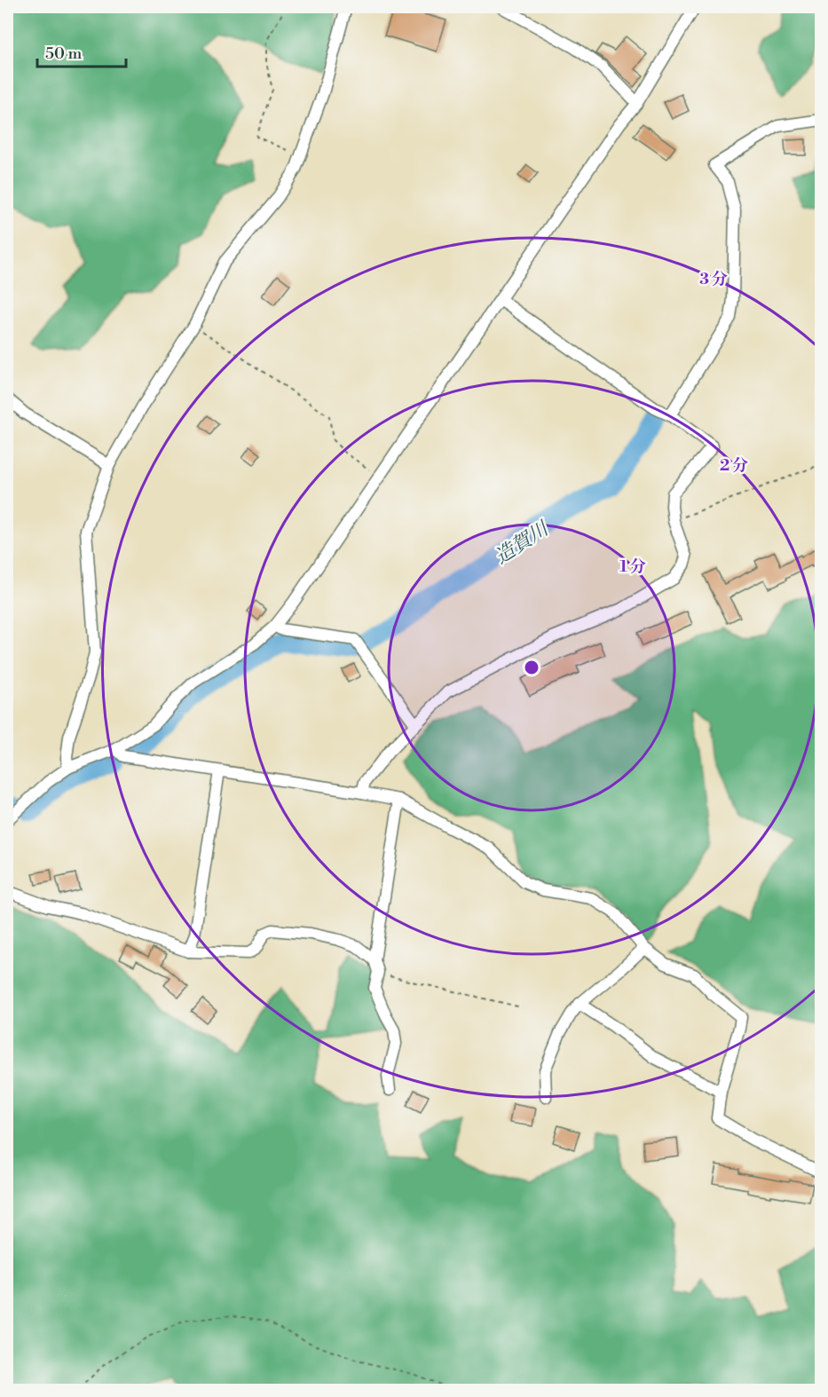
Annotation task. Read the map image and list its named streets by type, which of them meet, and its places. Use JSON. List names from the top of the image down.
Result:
{
  "water": ["造賀川"],
  "scale_bar": "50 m",
  "rings": ["3 分", "2 分", "1 分"]
}
